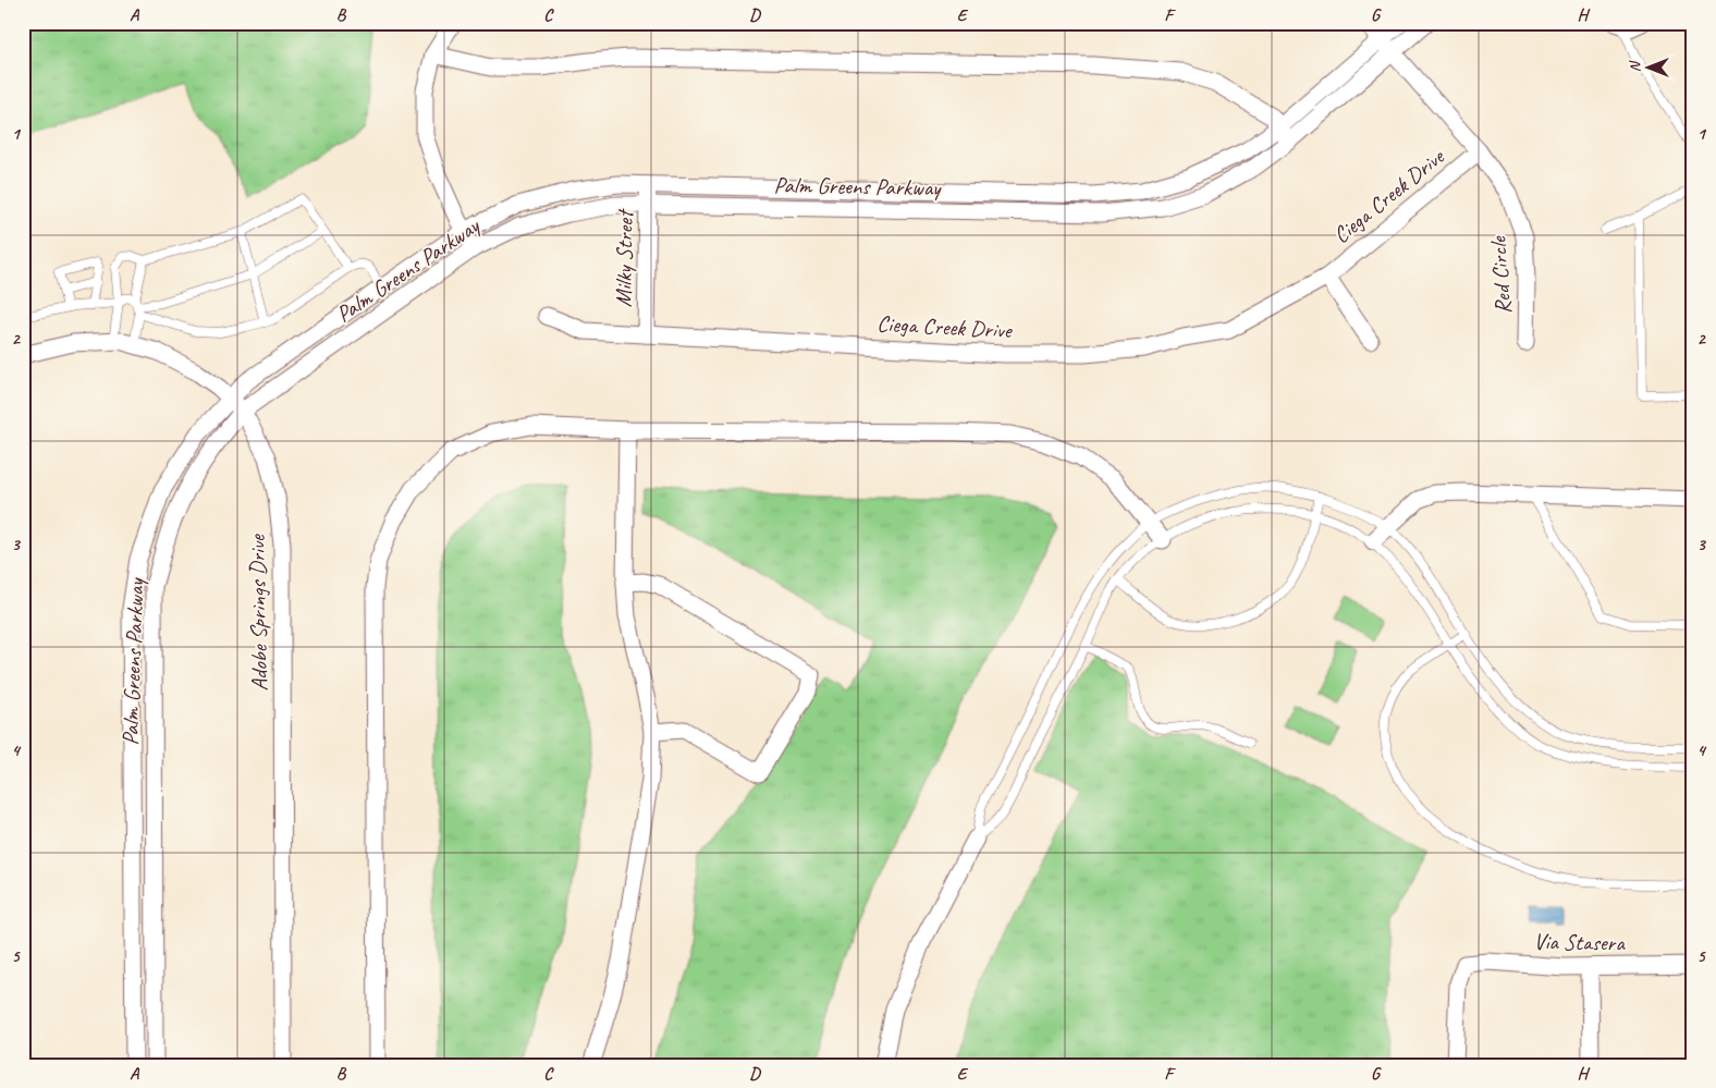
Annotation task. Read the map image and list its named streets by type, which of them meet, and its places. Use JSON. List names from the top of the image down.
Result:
{
  "streets": {
    "street": [
      "Palm Greens Parkway",
      "Ciega Creek Drive",
      "Milky Street",
      "Red Circle",
      "Adobe Springs Drive",
      "Via Stasera"
    ]
  },
  "crossings": [
    ["Palm Greens Parkway", "Milky Street"],
    ["Palm Greens Parkway", "Red Circle"],
    ["Palm Greens Parkway", "Adobe Springs Drive"],
    ["Ciega Creek Drive", "Milky Street"],
    ["Ciega Creek Drive", "Red Circle"]
  ],
  "north": "left",
  "grid": {
    "columns": [
      "A",
      "B",
      "C",
      "D",
      "E",
      "F",
      "G",
      "H"
    ],
    "rows": [
      "1",
      "2",
      "3",
      "4",
      "5"
    ]
  }
}
